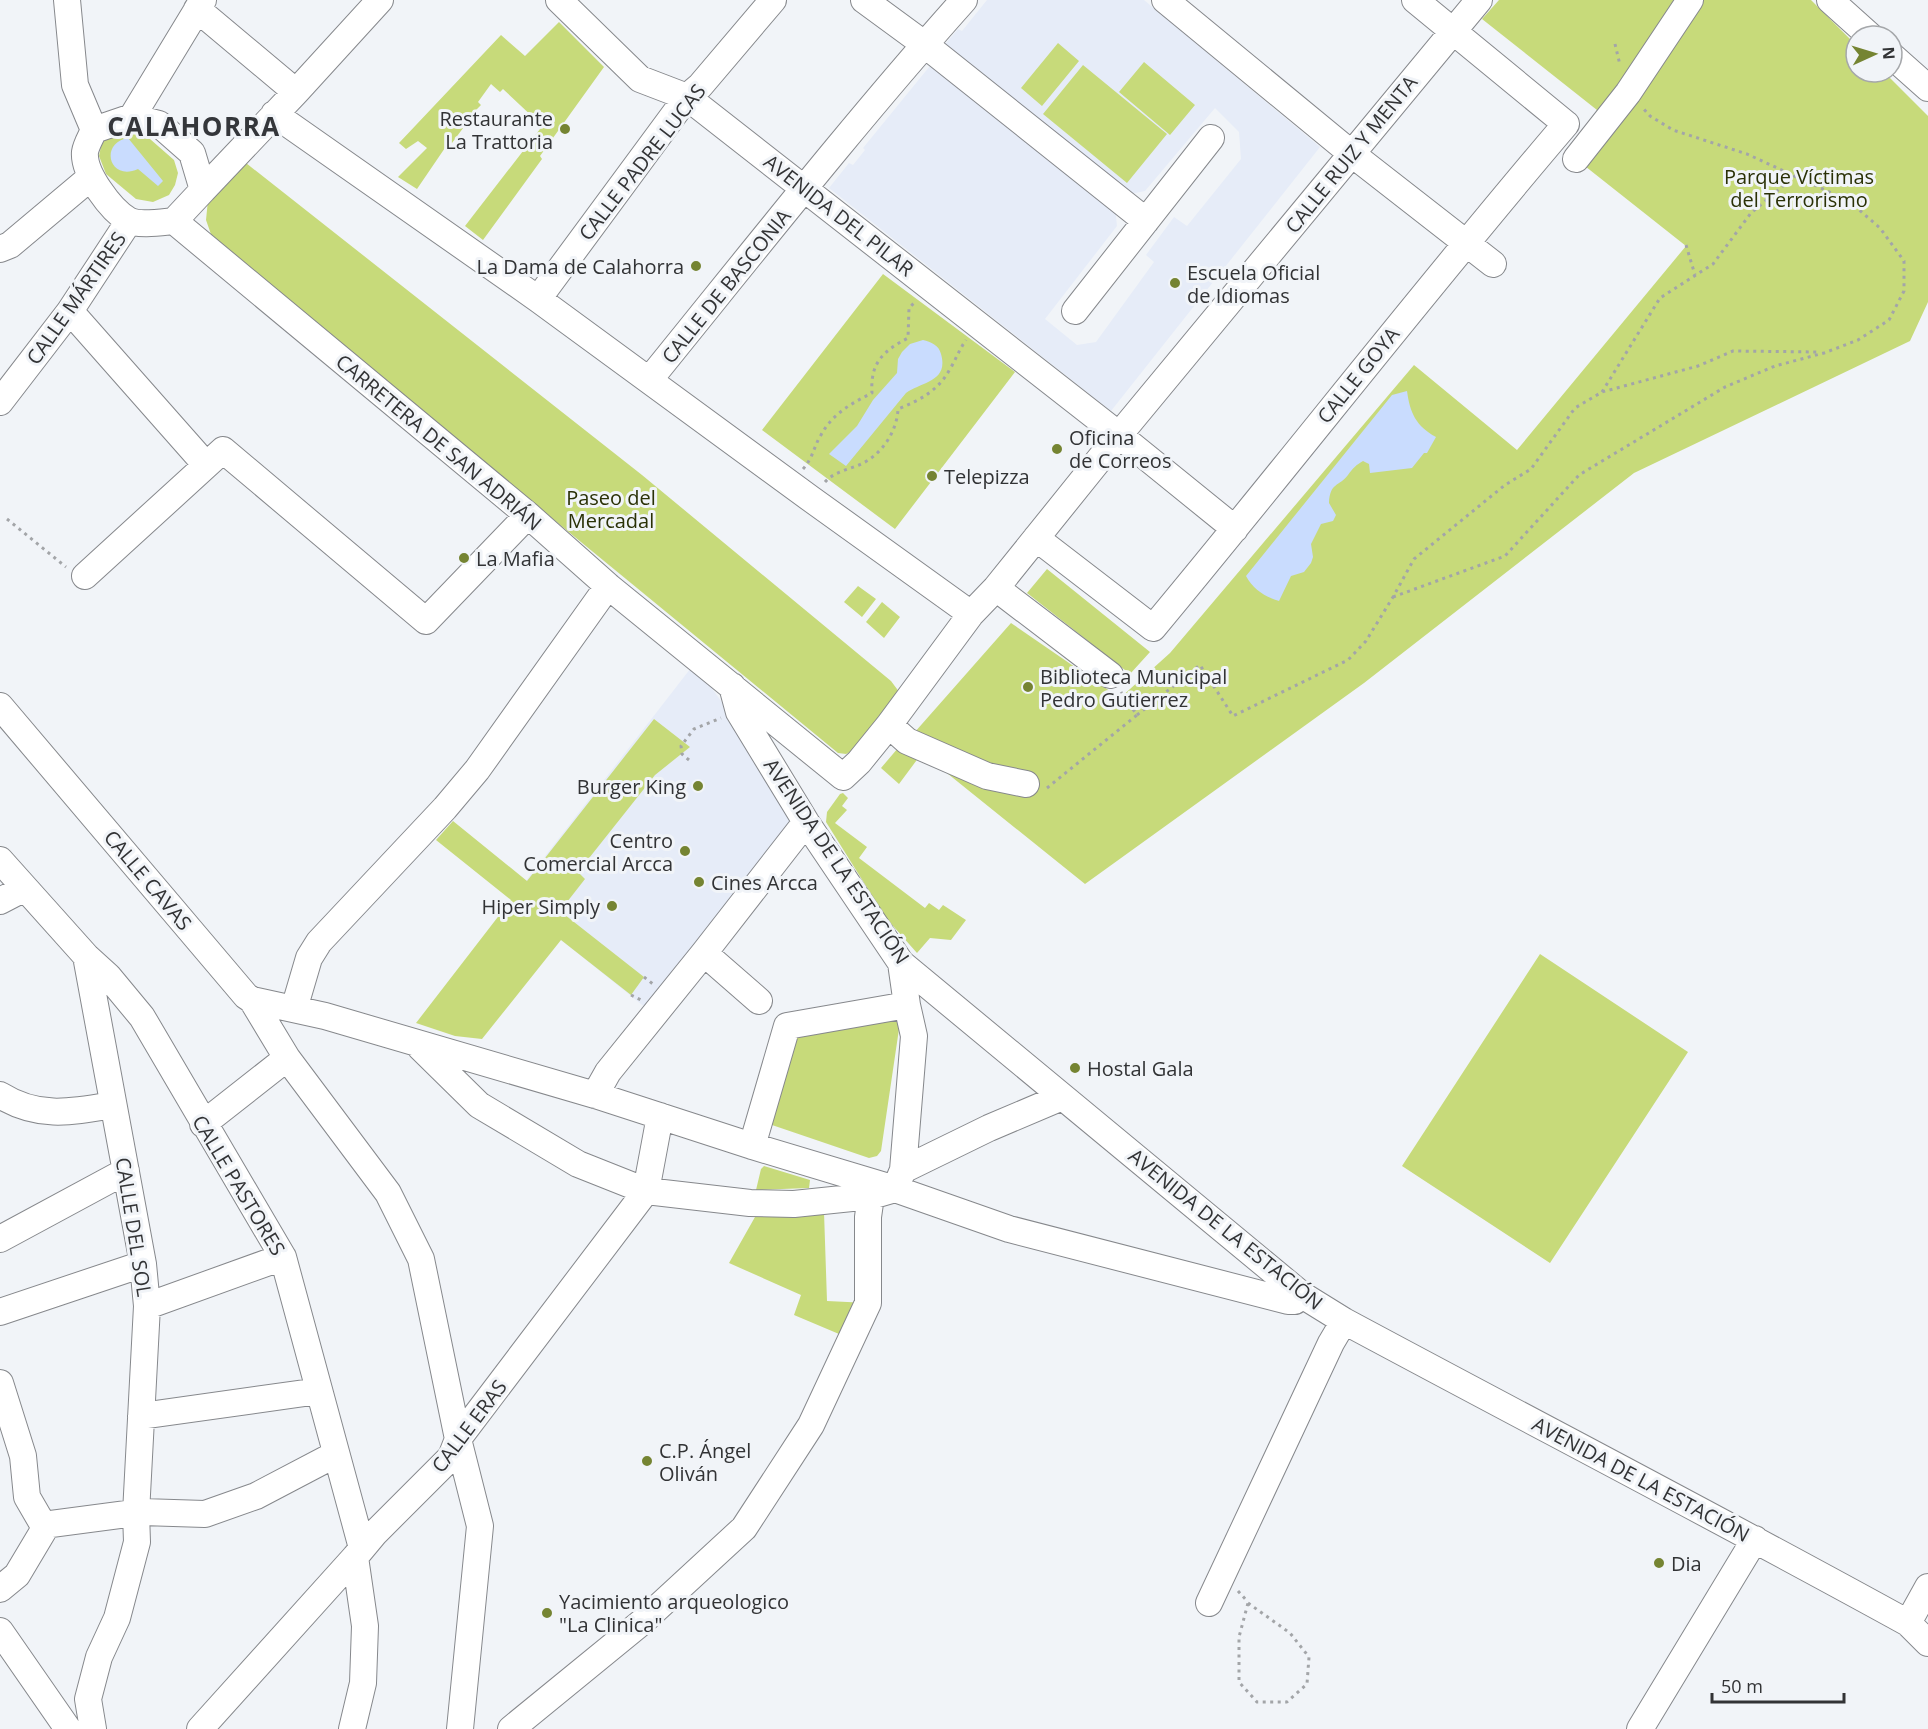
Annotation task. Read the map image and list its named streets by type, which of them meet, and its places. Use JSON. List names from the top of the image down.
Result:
{
  "streets": {
    "street": [
      "CALLE RUIZ Y MENTA",
      "CALLE PADRE LUCAS",
      "AVENIDA DEL PILAR",
      "CALLE DE BASCONIA",
      "CALLE MÁRTIRES",
      "CALLE GOYA",
      "CARRETERA DE SAN ADRIÁN",
      "AVENIDA DE LA ESTACIÓN",
      "CALLE CAVAS",
      "CALLE PASTORES",
      "CALLE DEL SOL",
      "CALLE ERAS"
    ]
  },
  "crossings": [
    ["CALLE RUIZ Y MENTA", "AVENIDA DEL PILAR"],
    ["CALLE RUIZ Y MENTA", "CALLE GOYA"],
    ["CALLE RUIZ Y MENTA", "CARRETERA DE SAN ADRIÁN"],
    ["CALLE PADRE LUCAS", "AVENIDA DEL PILAR"],
    ["AVENIDA DEL PILAR", "CALLE DE BASCONIA"],
    ["AVENIDA DEL PILAR", "CALLE GOYA"],
    ["CALLE MÁRTIRES", "CARRETERA DE SAN ADRIÁN"],
    ["CARRETERA DE SAN ADRIÁN", "AVENIDA DE LA ESTACIÓN"],
    ["CALLE CAVAS", "CALLE ERAS"],
    ["CALLE PASTORES", "CALLE DEL SOL"],
    ["CALLE PASTORES", "CALLE ERAS"]
  ],
  "districts": ["CALAHORRA"],
  "parks": ["Parque Víctimas del Terrorismo", "Paseo del Mercadal"],
  "places": [
    "Restaurante La Trattoria",
    "La Dama de Calahorra",
    "Escuela Oficial de Idiomas",
    "Oficina de Correos",
    "Telepizza",
    "La Mafia",
    "Biblioteca Municipal Pedro Gutierrez",
    "Burger King",
    "Centro Comercial Arcca",
    "Cines Arcca",
    "Hiper Simply",
    "Hostal Gala",
    "C.P. Ángel Oliván",
    "Dia",
    "Yacimiento arqueologico \"La Clinica\""
  ],
  "scale_bar": "50 m",
  "north": "right"
}
